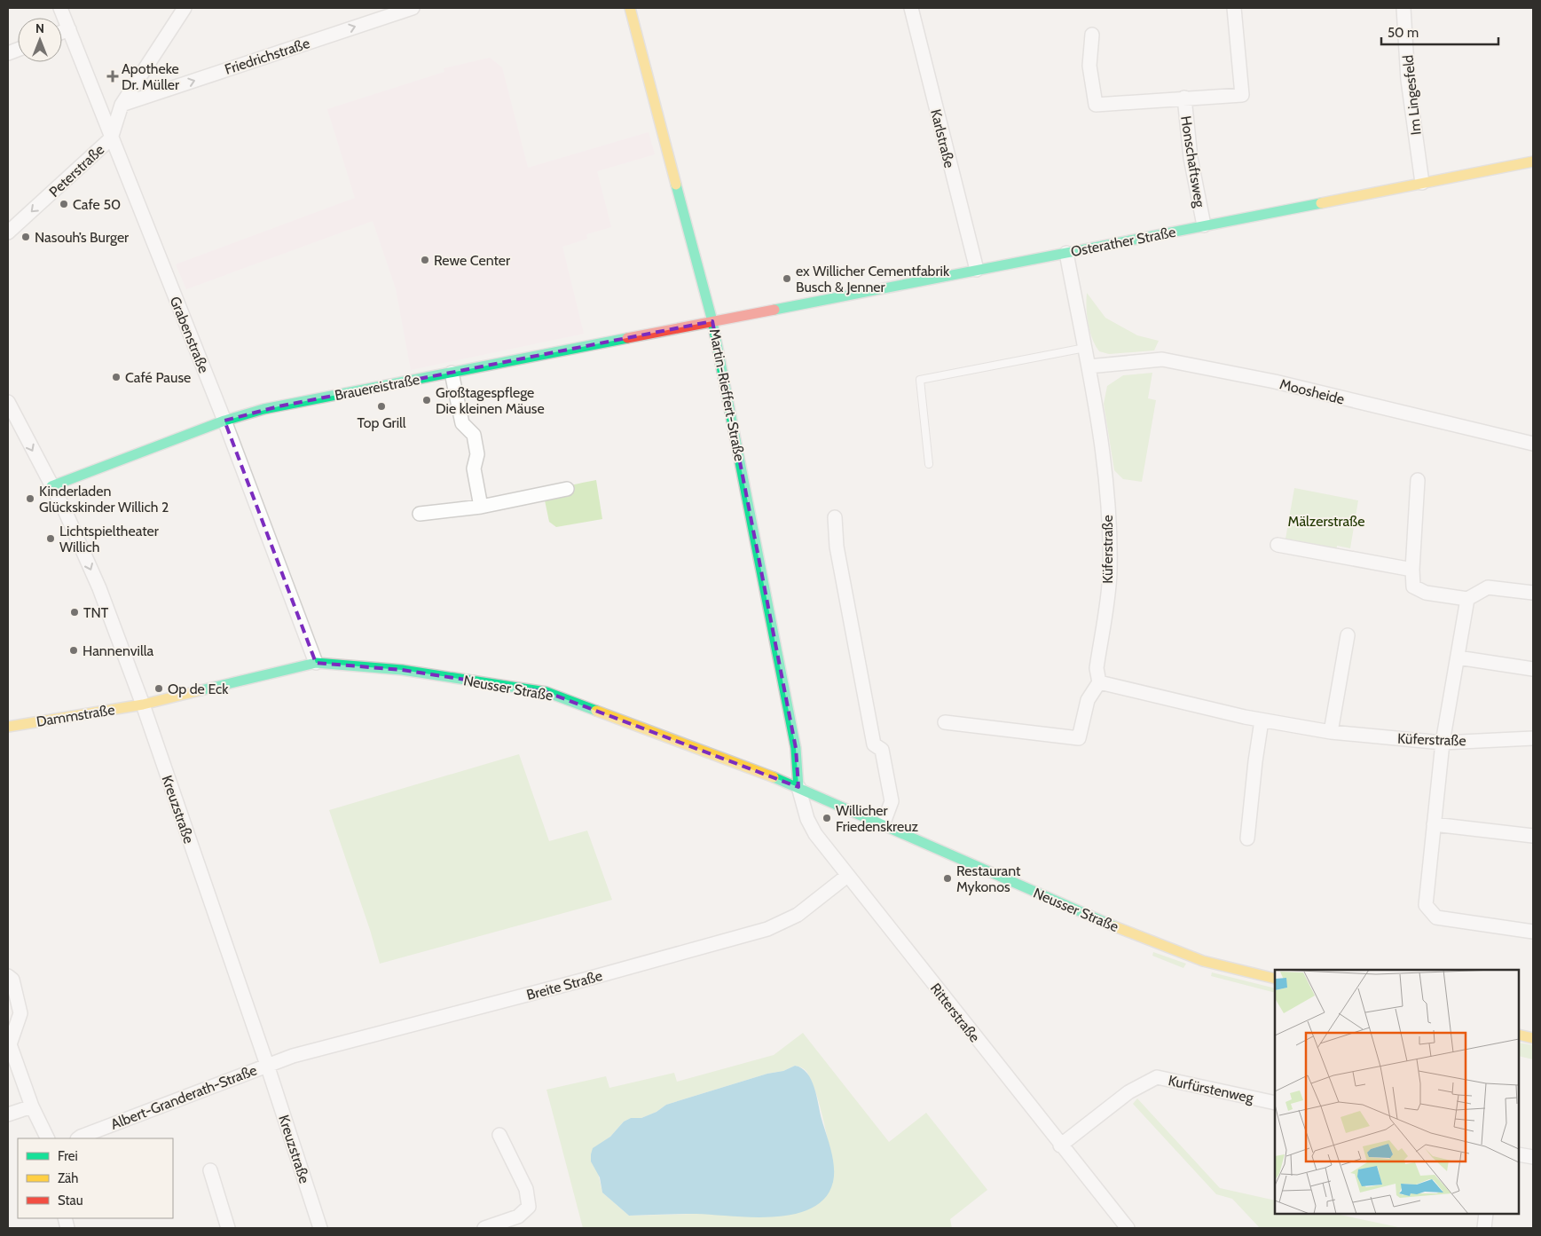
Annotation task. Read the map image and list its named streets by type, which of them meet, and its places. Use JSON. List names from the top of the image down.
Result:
{
  "streets": {
    "street": [
      "Friedrichstraße",
      "Im Lingesfeld",
      "Karlstraße",
      "Honschaftsweg",
      "Peterstraße",
      "Osterather Straße",
      "Grabenstraße",
      "Brauereistraße",
      "Moosheide",
      "Martin-Rieffert-Straße",
      "Küferstraße",
      "Neusser Straße",
      "Dammstraße",
      "Kreuzstraße",
      "Breite Straße",
      "Ritterstraße",
      "Kurfürstenweg",
      "Albert-Granderath-Straße"
    ]
  },
  "crossings": [
    ["Friedrichstraße", "Peterstraße"],
    ["Im Lingesfeld", "Osterather Straße"],
    ["Karlstraße", "Osterather Straße"],
    ["Honschaftsweg", "Osterather Straße"],
    ["Peterstraße", "Grabenstraße"],
    ["Osterather Straße", "Brauereistraße"],
    ["Osterather Straße", "Martin-Rieffert-Straße"],
    ["Osterather Straße", "Küferstraße"],
    ["Grabenstraße", "Brauereistraße"],
    ["Grabenstraße", "Neusser Straße"],
    ["Brauereistraße", "Martin-Rieffert-Straße"],
    ["Brauereistraße", "Kreuzstraße"],
    ["Moosheide", "Küferstraße"],
    ["Martin-Rieffert-Straße", "Neusser Straße"],
    ["Martin-Rieffert-Straße", "Ritterstraße"],
    ["Neusser Straße", "Dammstraße"],
    ["Neusser Straße", "Kreuzstraße"],
    ["Neusser Straße", "Ritterstraße"],
    ["Dammstraße", "Kreuzstraße"],
    ["Kreuzstraße", "Breite Straße"],
    ["Kreuzstraße", "Albert-Granderath-Straße"],
    ["Breite Straße", "Ritterstraße"],
    ["Breite Straße", "Albert-Granderath-Straße"],
    ["Ritterstraße", "Kurfürstenweg"]
  ],
  "one_way": ["Friedrichstraße", "Peterstraße", "Kreuzstraße"],
  "parks": ["Mälzerstraße"],
  "places": {
    "health": ["Apotheke Dr. Müller"],
    "other": [
      "Cafe 50",
      "Nasouh’s Burger",
      "Rewe Center",
      "ex Willicher Cementfabrik Busch & Jenner",
      "Café Pause",
      "Großtagespflege Die kleinen Mäuse",
      "Top Grill",
      "Kinderladen Glückskinder Willich 2",
      "Lichtspieltheater Willich",
      "TNT",
      "Hannenvilla",
      "Op de Eck",
      "Willicher Friedenskreuz",
      "Restaurant Mykonos"
    ]
  },
  "legend": ["Frei", "Zäh", "Stau"],
  "scale_bar": "50 m",
  "north": "top"
}
